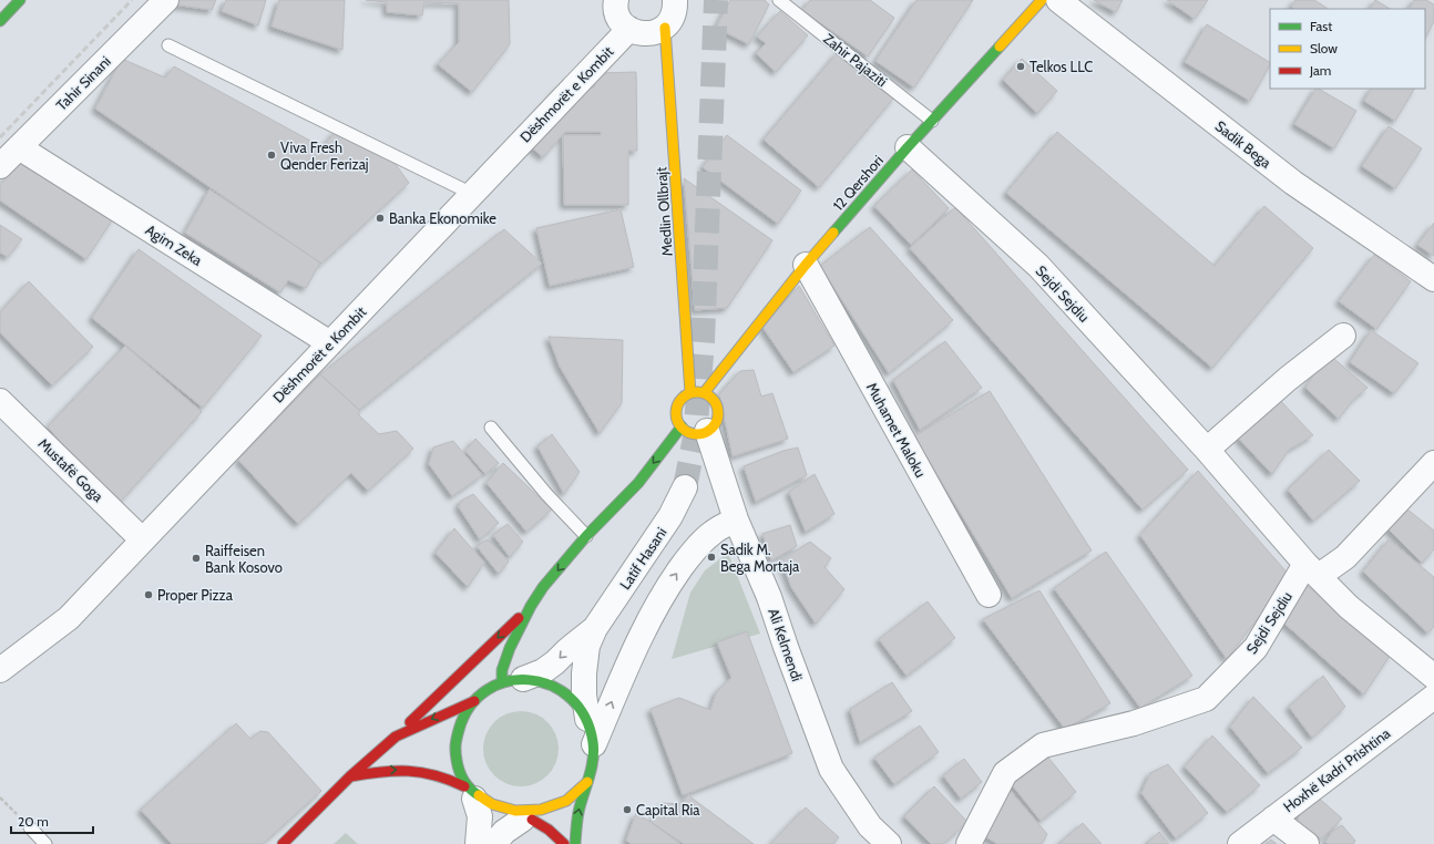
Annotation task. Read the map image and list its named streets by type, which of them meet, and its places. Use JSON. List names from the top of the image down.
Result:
{
  "streets": {
    "main road": ["12 Qershori", "Medlin Ollbrajt"],
    "street": [
      "Tahir Sinani",
      "Dëshmorët e Kombit",
      "Sadik Bega",
      "Agim Zeka",
      "Sejdi Sejdiu",
      "Muhamet Maloku",
      "Mustafë Goga",
      "Latif Hasani",
      "Ali Kelmendi",
      "Hoxhë Kadri Prishtina"
    ],
    "lane": ["Zahir Pajaziti"]
  },
  "crossings": [
    ["Zahir Pajaziti", "12 Qershori"],
    ["Tahir Sinani", "Agim Zeka"],
    ["Dëshmorët e Kombit", "Agim Zeka"],
    ["Dëshmorët e Kombit", "Mustafë Goga"],
    ["12 Qershori", "Medlin Ollbrajt"],
    ["12 Qershori", "Sejdi Sejdiu"],
    ["12 Qershori", "Muhamet Maloku"],
    ["12 Qershori", "Ali Kelmendi"],
    ["Medlin Ollbrajt", "Ali Kelmendi"]
  ],
  "places": [
    "Telkos LLC",
    "Viva Fresh Qender Ferizaj",
    "Banka Ekonomike",
    "Sadik M. Bega Mortaja",
    "Raiffeisen Bank Kosovo",
    "Proper Pizza",
    "Capital Ria"
  ],
  "legend": ["Fast", "Slow", "Jam"],
  "scale_bar": "20 m"
}
